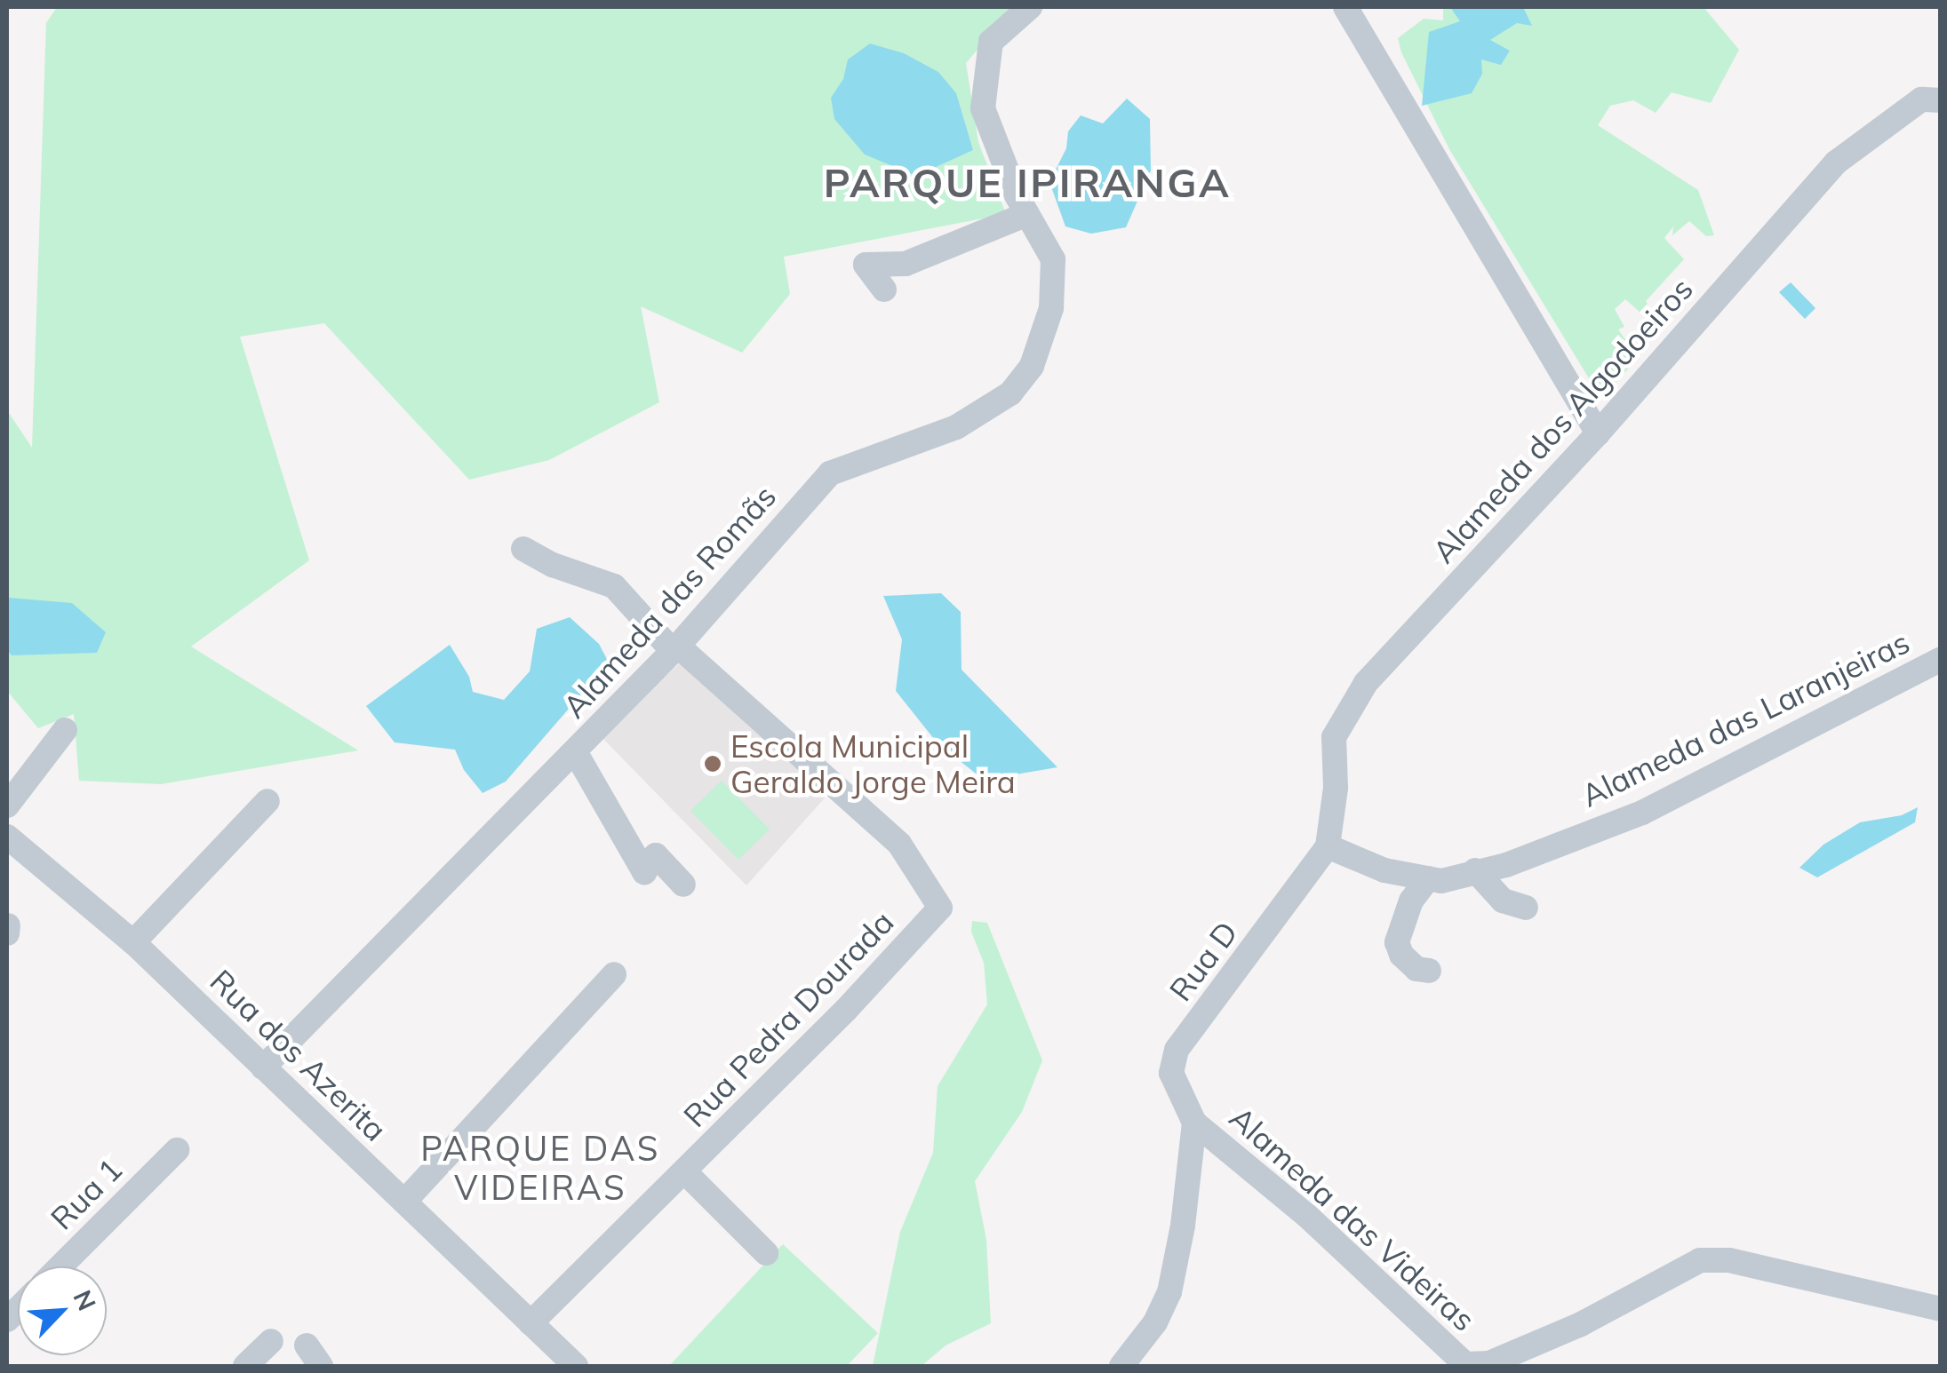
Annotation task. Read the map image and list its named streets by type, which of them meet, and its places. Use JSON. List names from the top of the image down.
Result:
{
  "streets": {
    "street": [
      "Alameda dos Algodoeiros",
      "Alameda das Romãs",
      "Alameda das Laranjeiras",
      "Rua D",
      "Rua Pedra Dourada",
      "Rua dos Azerita",
      "Rua 1",
      "Alameda das Videiras"
    ]
  },
  "crossings": [
    ["Alameda dos Algodoeiros", "Alameda das Laranjeiras"],
    ["Alameda dos Algodoeiros", "Rua D"],
    ["Alameda das Romãs", "Rua Pedra Dourada"],
    ["Alameda das Romãs", "Rua dos Azerita"],
    ["Alameda das Laranjeiras", "Rua D"],
    ["Rua D", "Alameda das Videiras"],
    ["Rua Pedra Dourada", "Rua dos Azerita"]
  ],
  "districts": ["PARQUE IPIRANGA", "PARQUE DAS VIDEIRAS"],
  "places": ["Escola Municipal Geraldo Jorge Meira"],
  "north": "top right"
}
